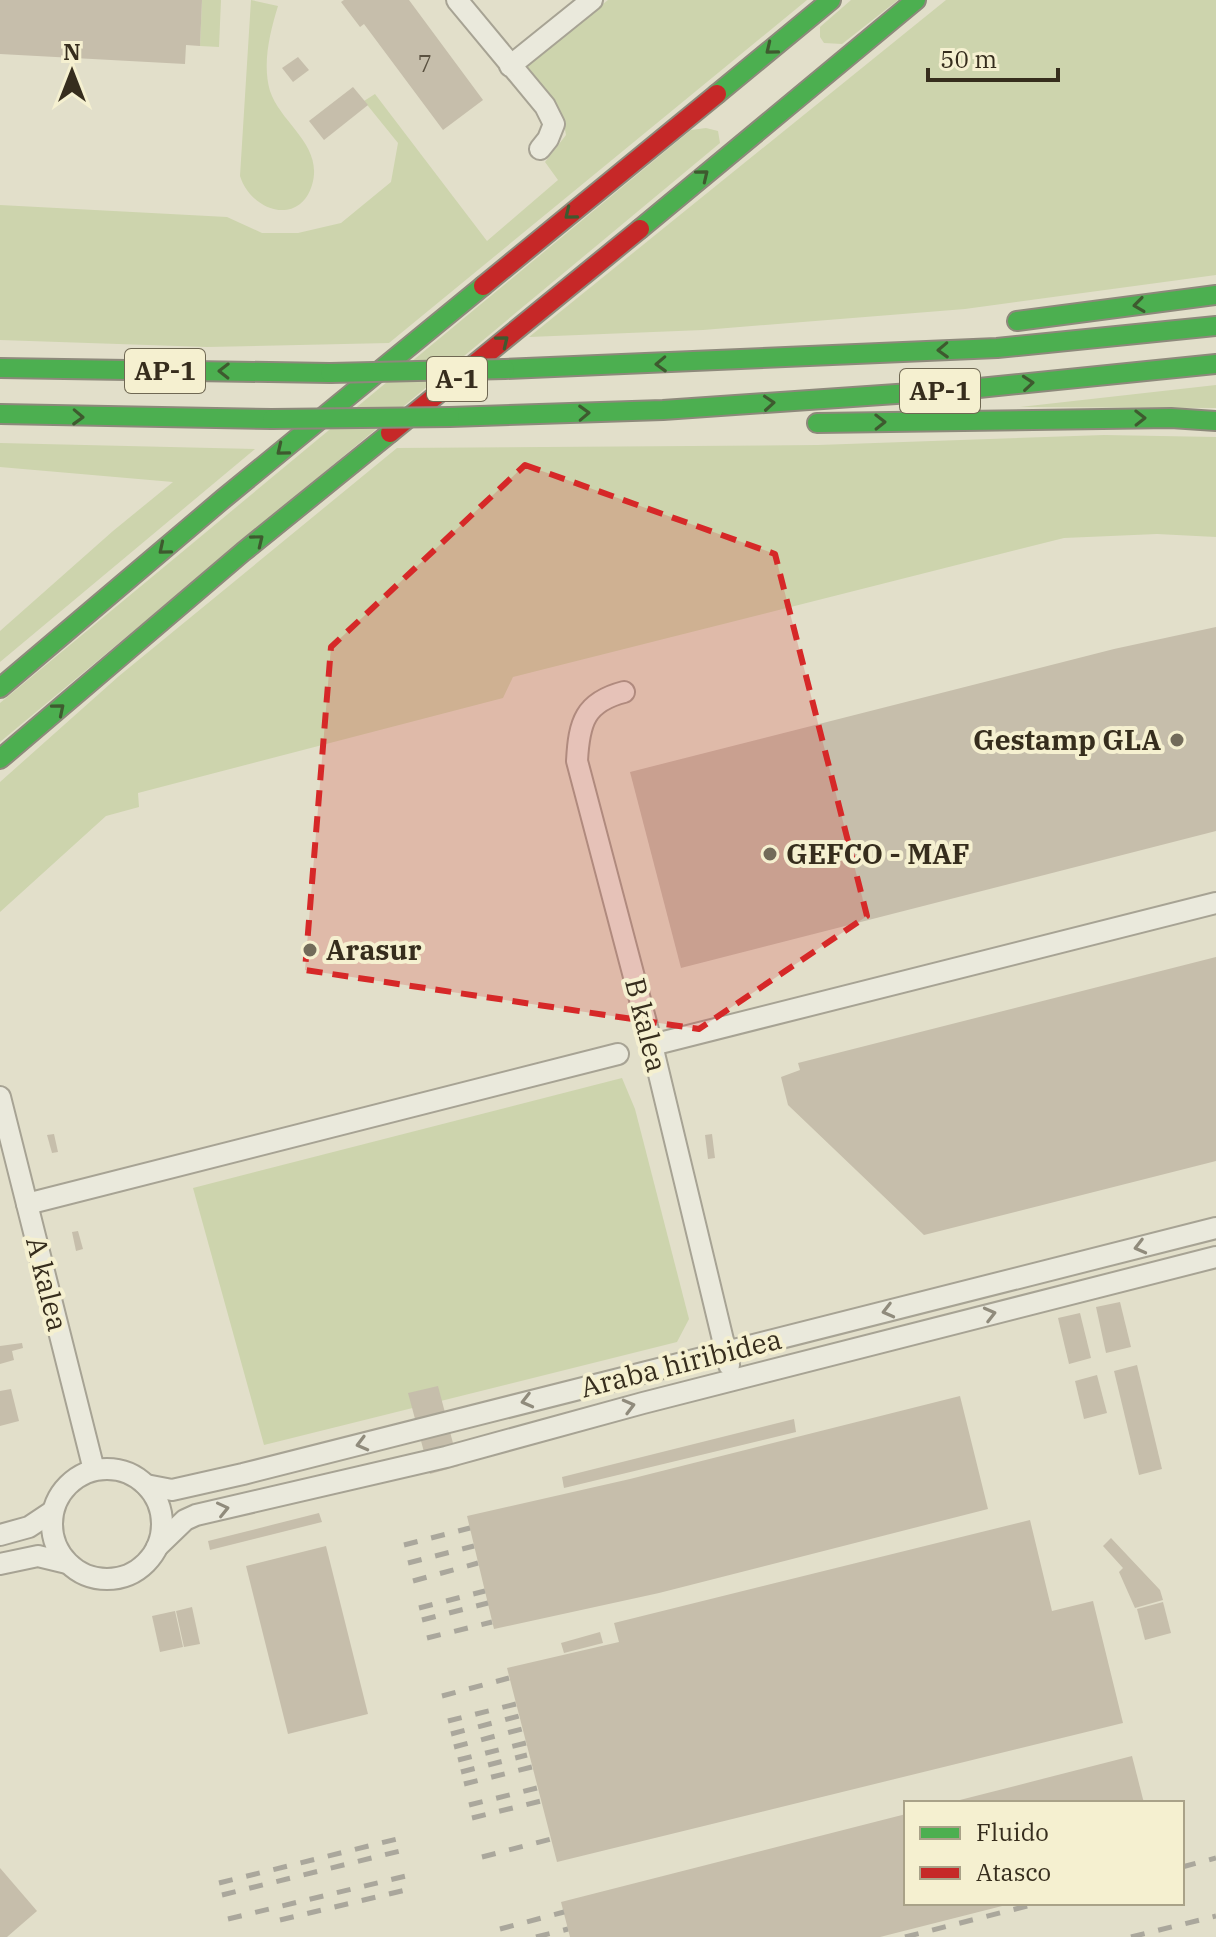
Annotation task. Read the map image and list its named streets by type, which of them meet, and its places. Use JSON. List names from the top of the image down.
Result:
{
  "streets": {
    "highway": ["AP-1", "A-1"],
    "street": ["B kalea", "A kalea", "Araba hiribidea"]
  },
  "crossings": [
    ["B kalea", "Araba hiribidea"],
    ["A kalea", "Araba hiribidea"]
  ],
  "places": ["Gestamp GLA", "GEFCO - MAF", "Arasur"],
  "house_numbers": ["7"],
  "legend": ["Fluido", "Atasco"],
  "scale_bar": "50 m",
  "north": "top"
}
